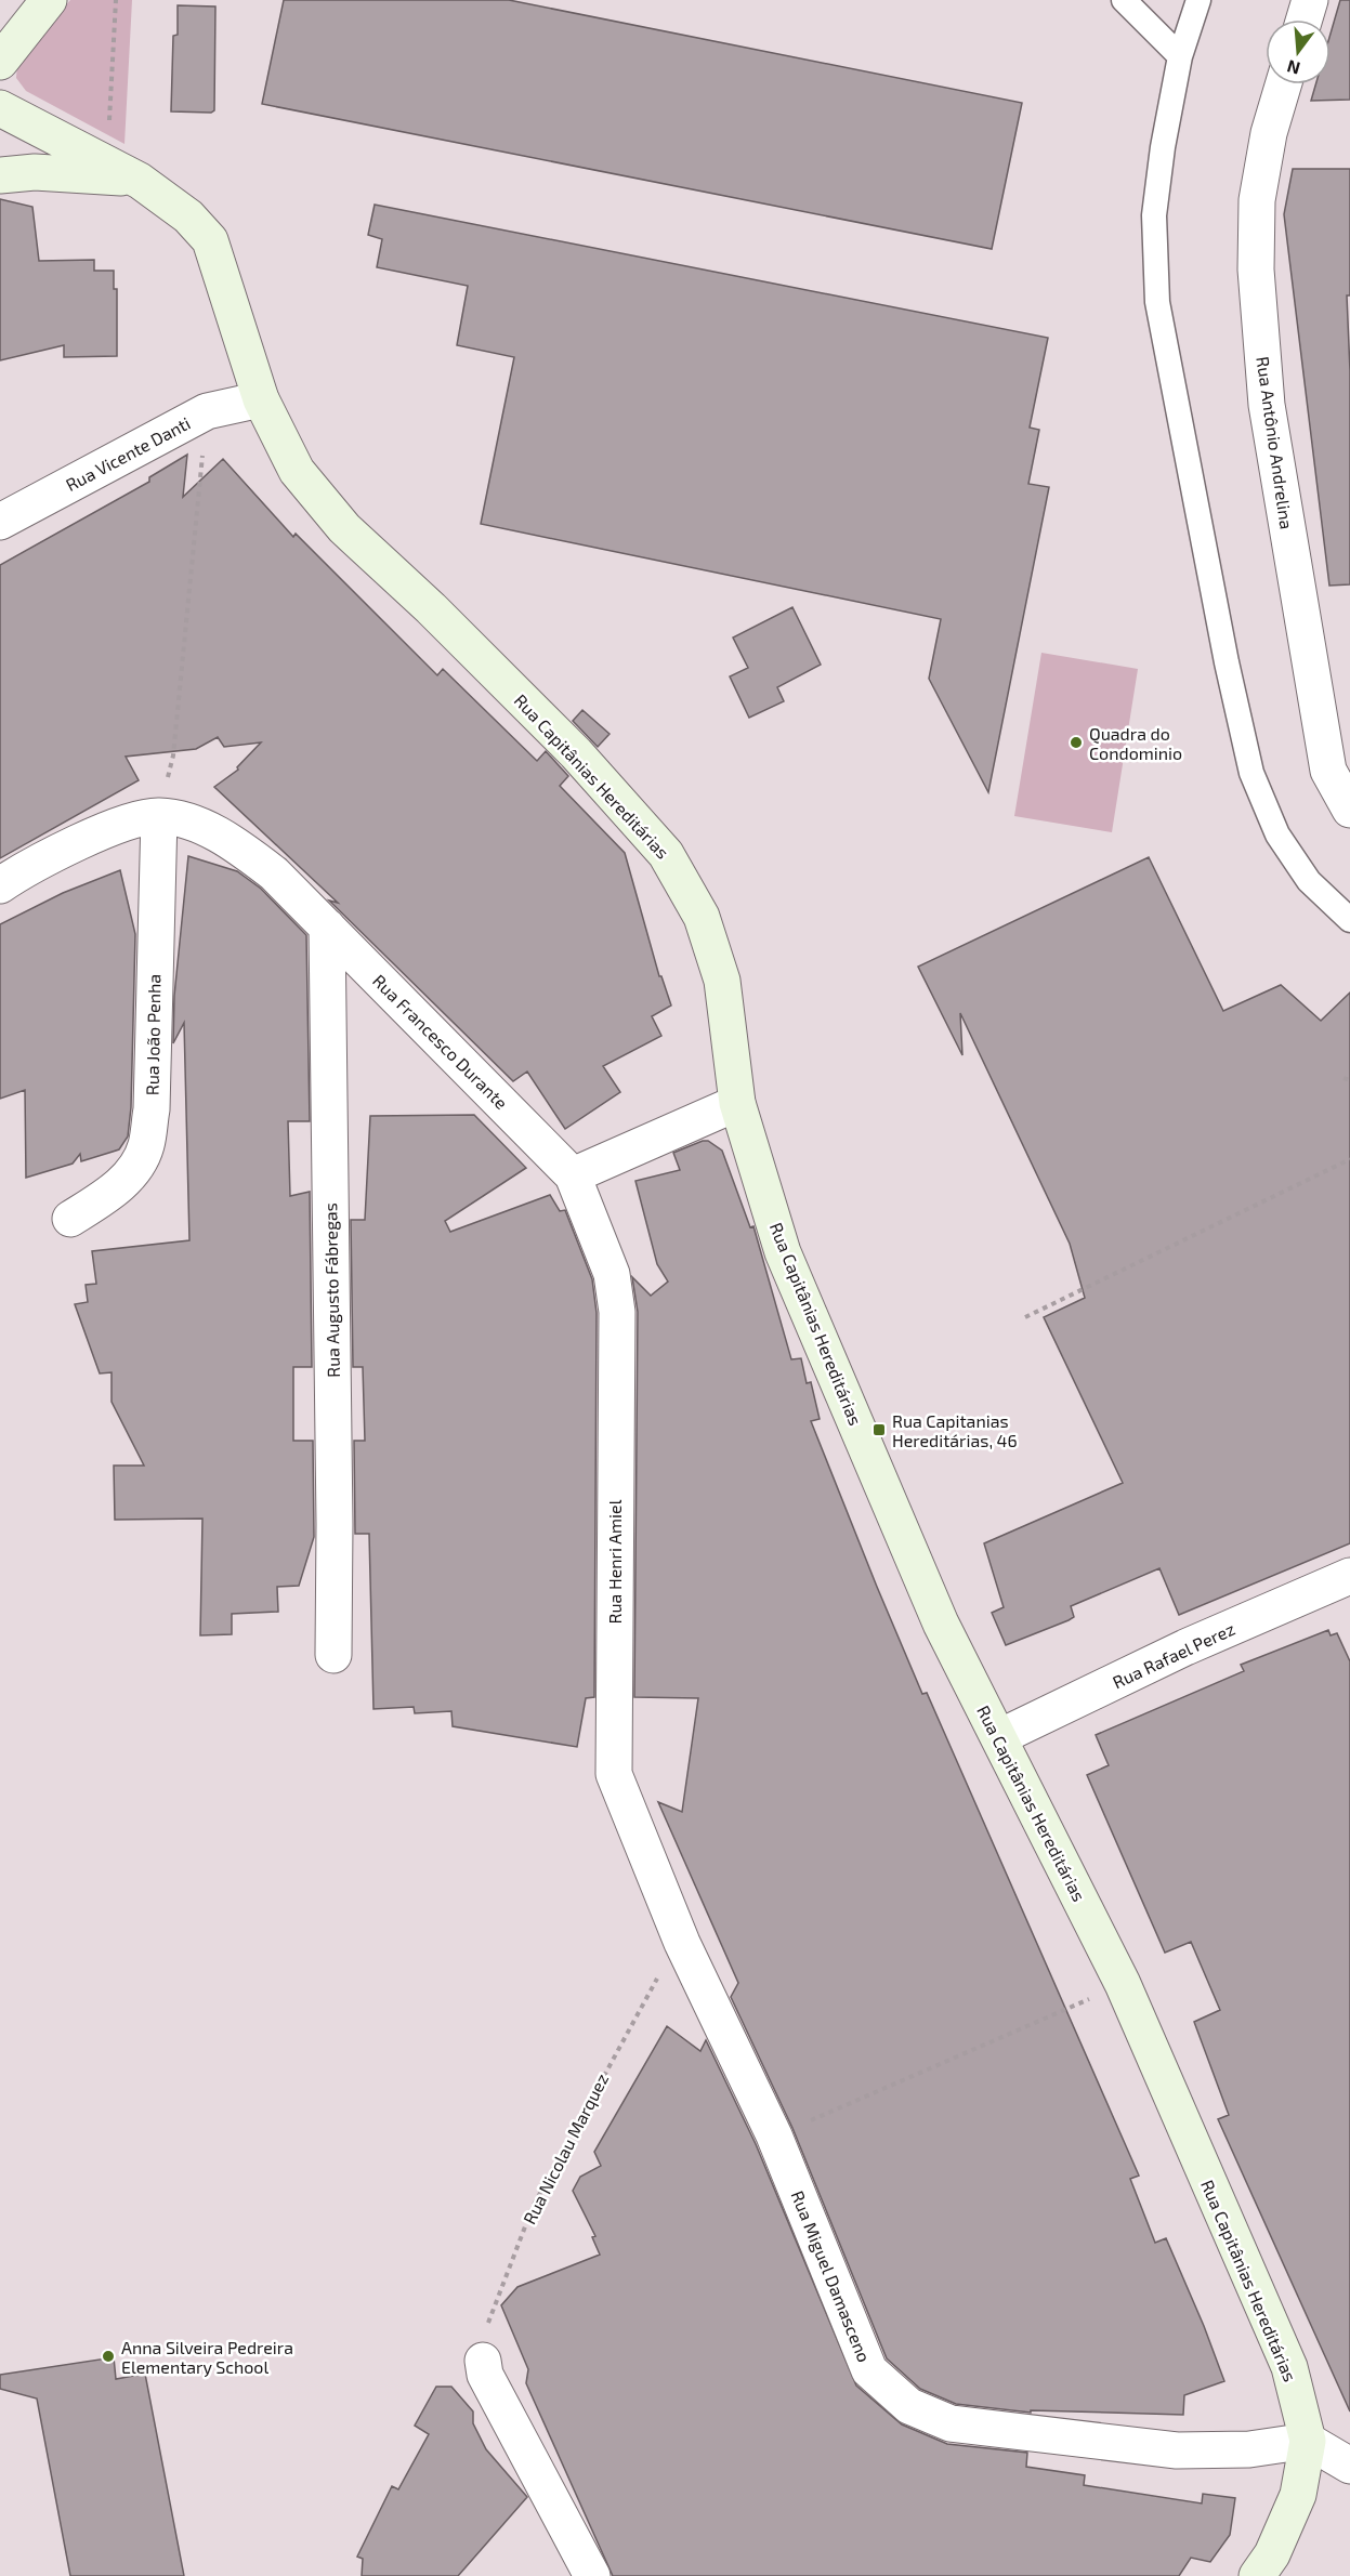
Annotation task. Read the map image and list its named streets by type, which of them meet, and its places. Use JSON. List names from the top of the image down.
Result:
{
  "streets": {
    "street": [
      "Rua Antônio Andrelina",
      "Rua Vicente Danti",
      "Rua Capitânias Hereditárias",
      "Rua João Penha",
      "Rua Francesco Durante",
      "Rua Augusto Fábregas",
      "Rua Henri Amiel",
      "Rua Rafael Perez",
      "Rua Miguel Damasceno"
    ],
    "path": ["Rua Nicolau Marquez"]
  },
  "crossings": [
    ["Rua Vicente Danti", "Rua Capitânias Hereditárias"],
    ["Rua Capitânias Hereditárias", "Rua Rafael Perez"],
    ["Rua Capitânias Hereditárias", "Rua Miguel Damasceno"],
    ["Rua João Penha", "Rua Francesco Durante"],
    ["Rua Francesco Durante", "Rua Augusto Fábregas"],
    ["Rua Francesco Durante", "Rua Henri Amiel"],
    ["Rua Henri Amiel", "Rua Nicolau Marquez"],
    ["Rua Henri Amiel", "Rua Miguel Damasceno"],
    ["Rua Nicolau Marquez", "Rua Miguel Damasceno"]
  ],
  "places": {
    "other": ["Quadra do Condominio", "Anna Silveira Pedreira Elementary School"],
    "transit": ["Rua Capitanias Hereditárias, 46"]
  },
  "north": "bottom"
}
